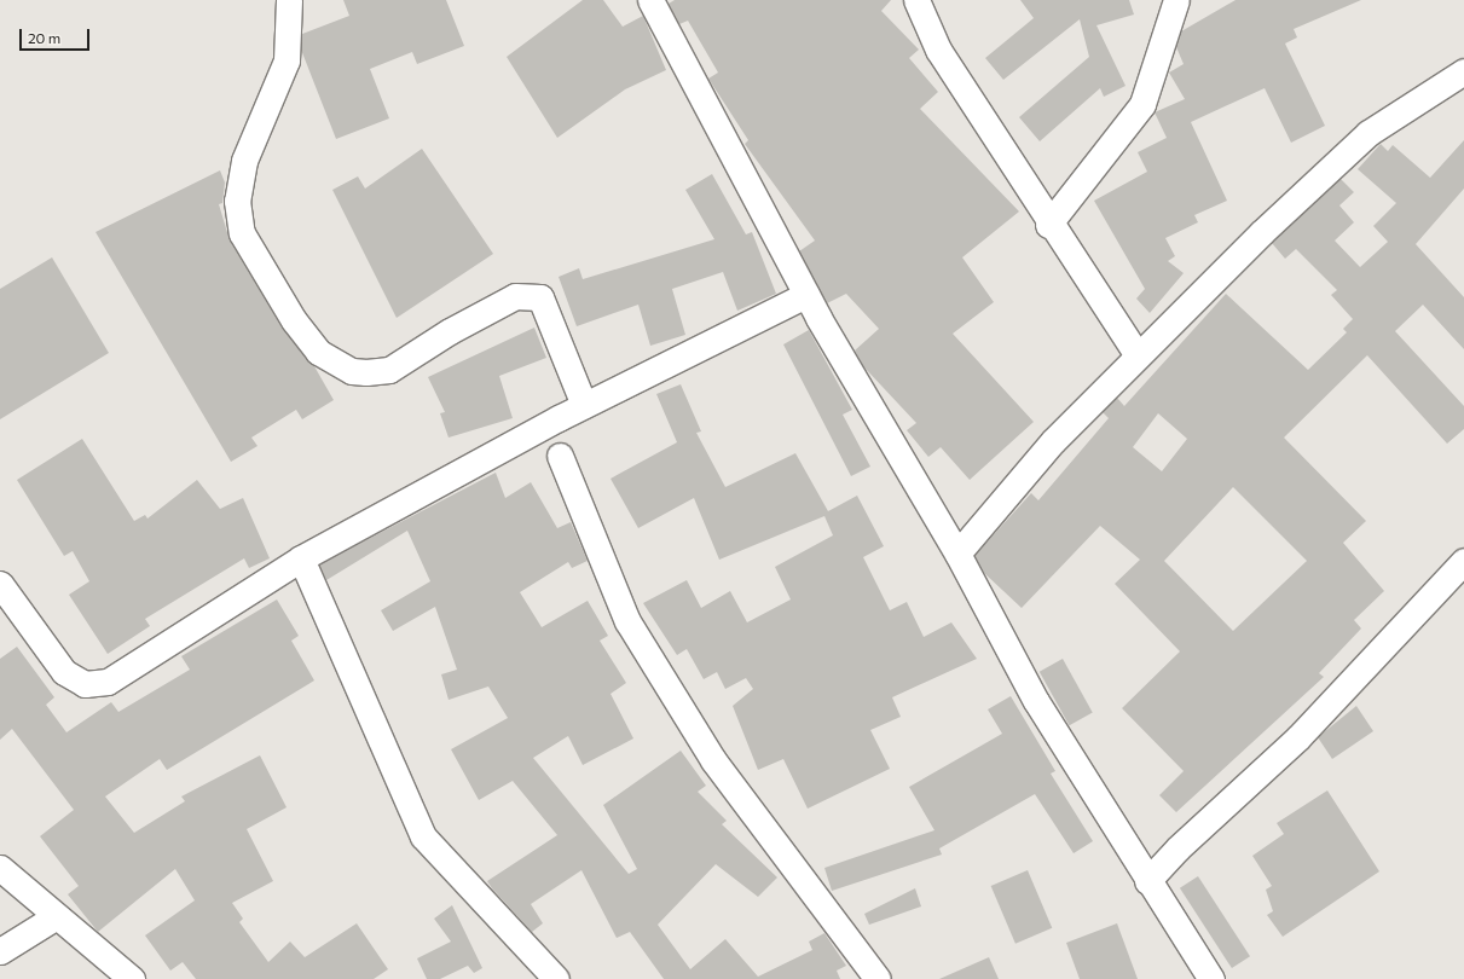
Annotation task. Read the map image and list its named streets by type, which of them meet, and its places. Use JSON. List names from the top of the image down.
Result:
{
  "scale_bar": "20 m"
}
